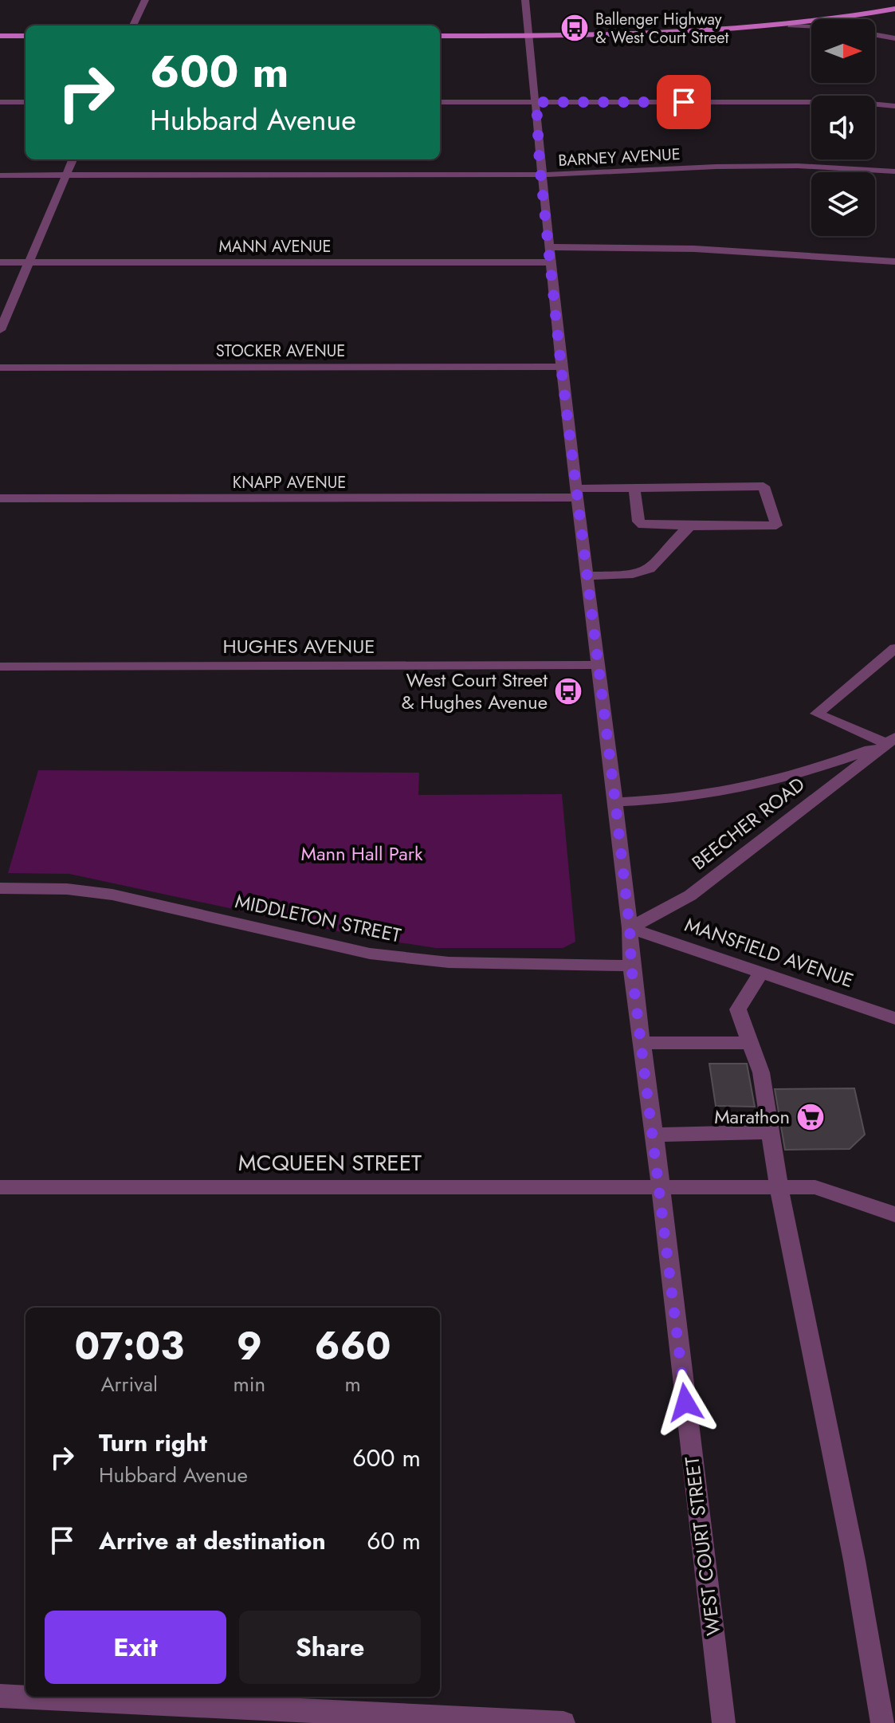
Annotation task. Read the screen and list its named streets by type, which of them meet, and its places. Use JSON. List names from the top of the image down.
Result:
{
  "streets": {
    "street": [
      "BARNEY AVENUE",
      "MANN AVENUE",
      "STOCKER AVENUE",
      "KNAPP AVENUE",
      "HUGHES AVENUE",
      "BEECHER ROAD",
      "MIDDLETON STREET",
      "MANSFIELD AVENUE",
      "MCQUEEN STREET",
      "WEST COURT STREET"
    ]
  },
  "crossings": [
    ["BARNEY AVENUE", "WEST COURT STREET"],
    ["MANN AVENUE", "WEST COURT STREET"],
    ["STOCKER AVENUE", "WEST COURT STREET"],
    ["KNAPP AVENUE", "WEST COURT STREET"],
    ["HUGHES AVENUE", "WEST COURT STREET"],
    ["BEECHER ROAD", "MANSFIELD AVENUE"],
    ["BEECHER ROAD", "WEST COURT STREET"],
    ["MIDDLETON STREET", "WEST COURT STREET"],
    ["MANSFIELD AVENUE", "WEST COURT STREET"],
    ["MCQUEEN STREET", "WEST COURT STREET"]
  ],
  "parks": ["Mann Hall Park"],
  "places": {
    "bus stop": ["Ballenger Highway & West Court Street", "West Court Street & Hughes Avenue"],
    "supermarket": ["Marathon"]
  },
  "north": "right",
  "page": {
    "turn": ["600 m", "Hubbard Avenue"],
    "eta": [
      "07:03",
      "Arrival",
      "9",
      "min",
      "660",
      "m"
    ],
    "list": [
      {
        "name": "Turn right",
        "note": "Hubbard Avenue",
        "value": "600 m"
      },
      {
        "name": "Arrive at destination",
        "value": "60 m"
      }
    ],
    "buttons": ["Exit", "Share"]
  }
}
